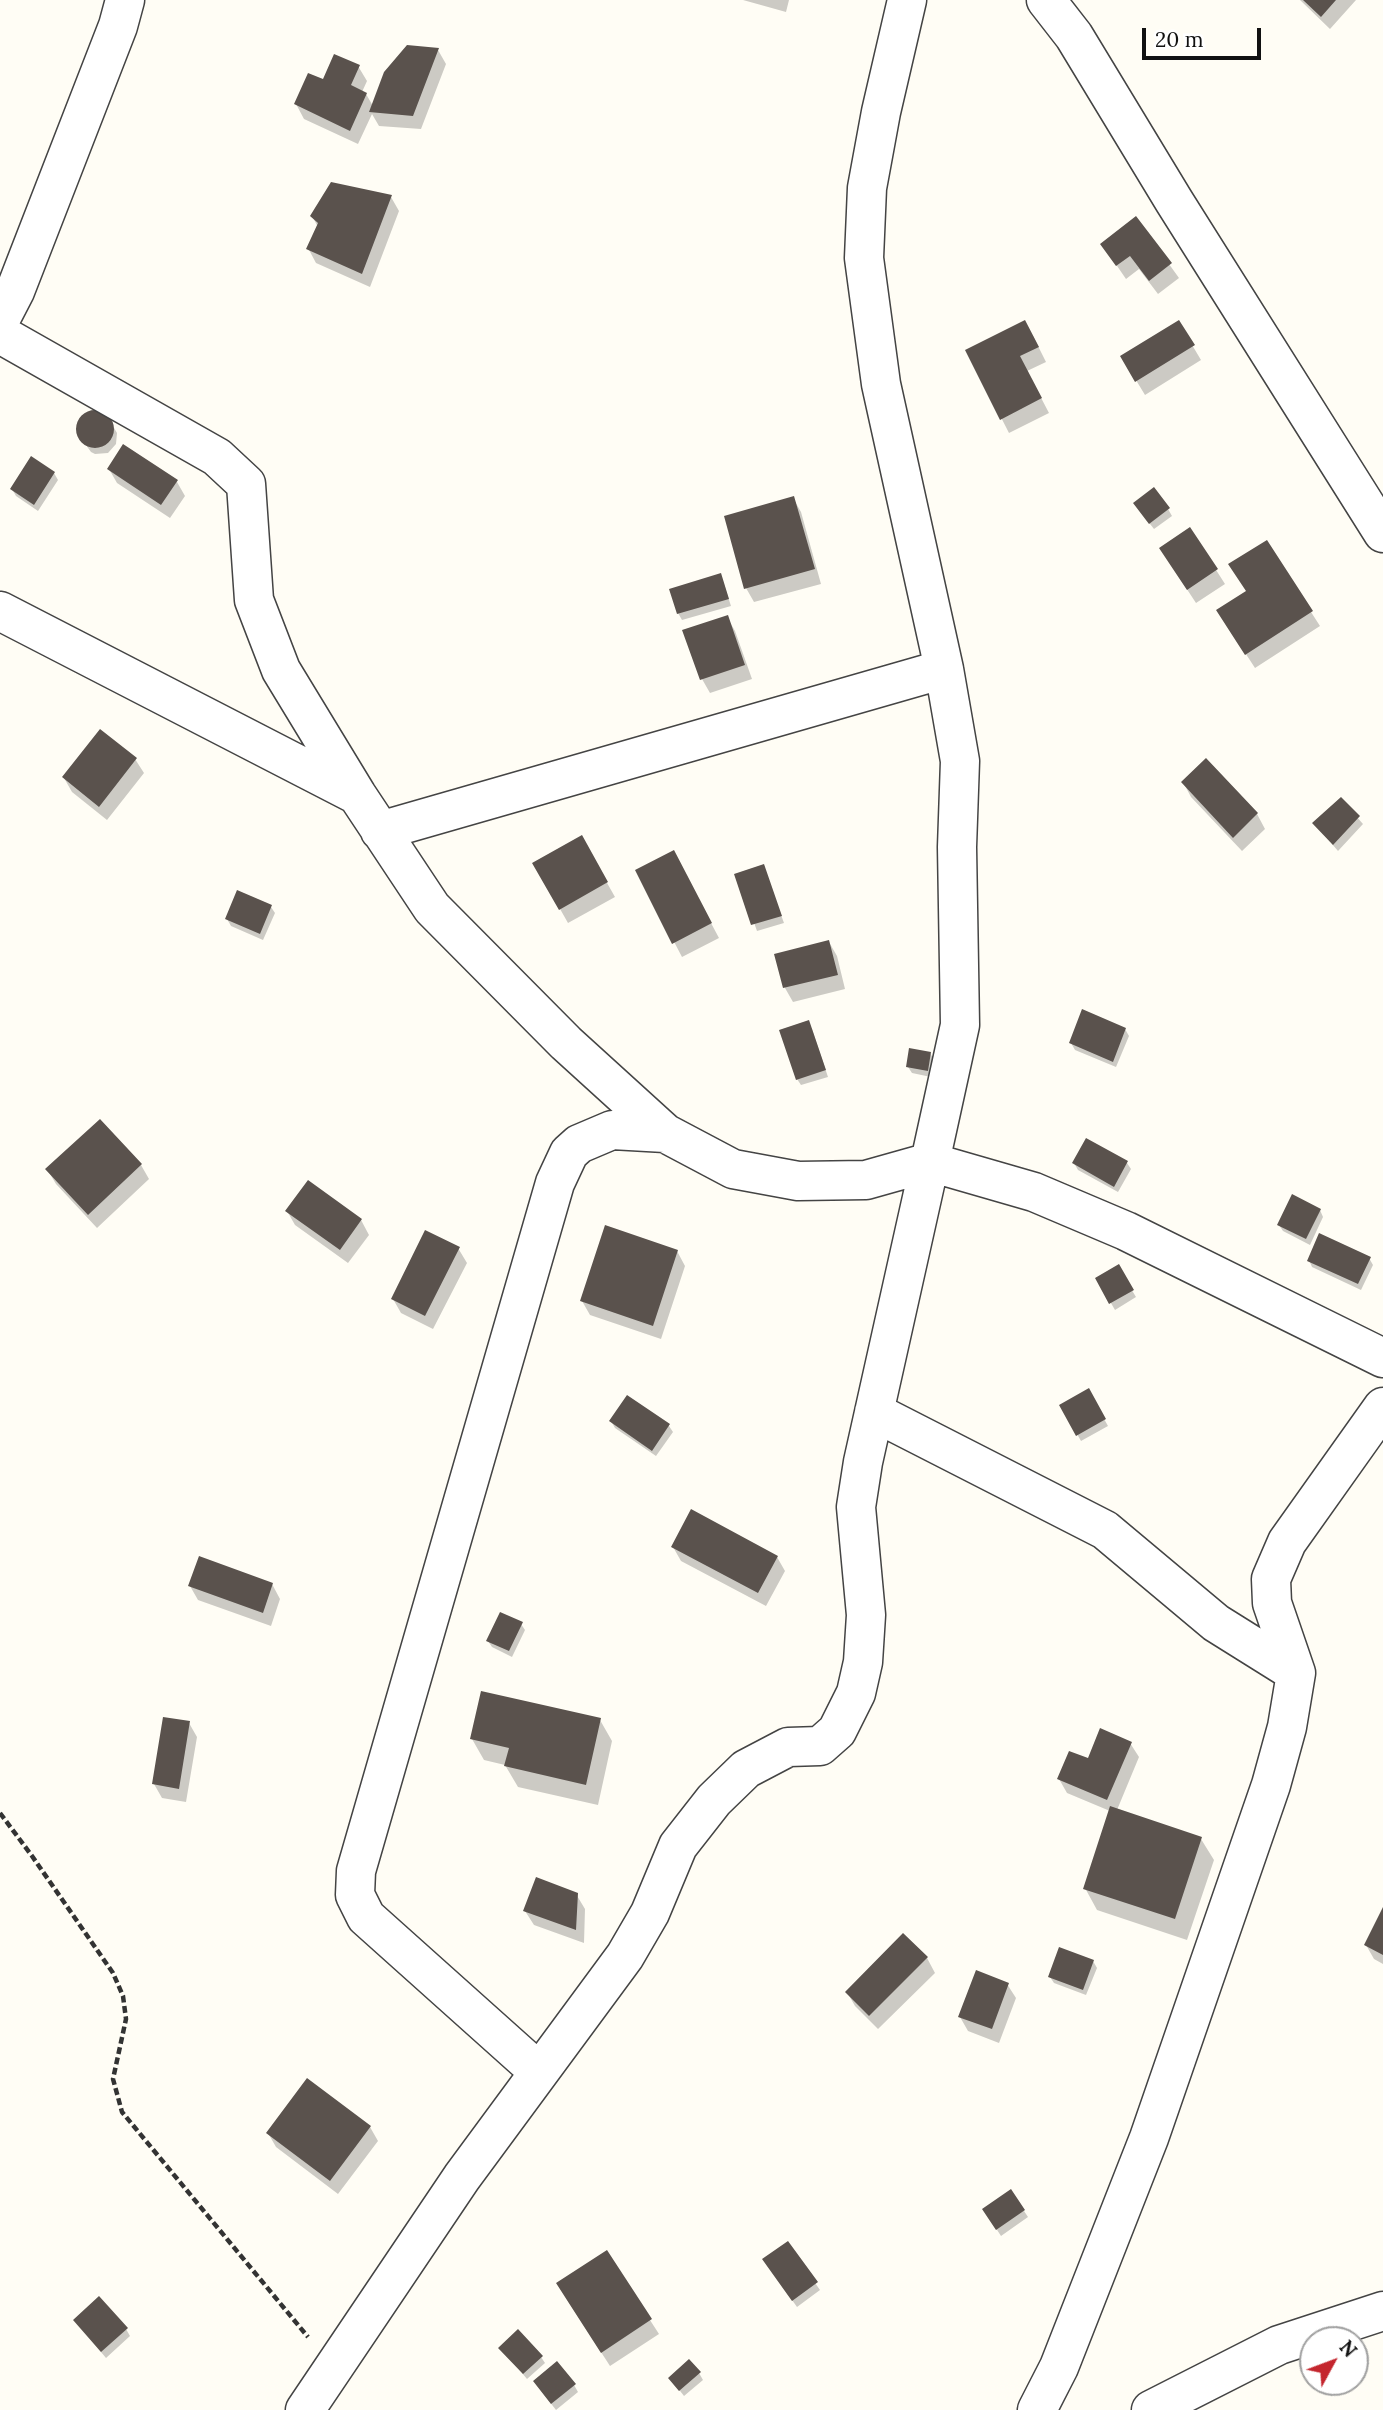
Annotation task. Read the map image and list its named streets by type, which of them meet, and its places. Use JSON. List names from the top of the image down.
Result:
{
  "scale_bar": "20 m",
  "north": "top right"
}
